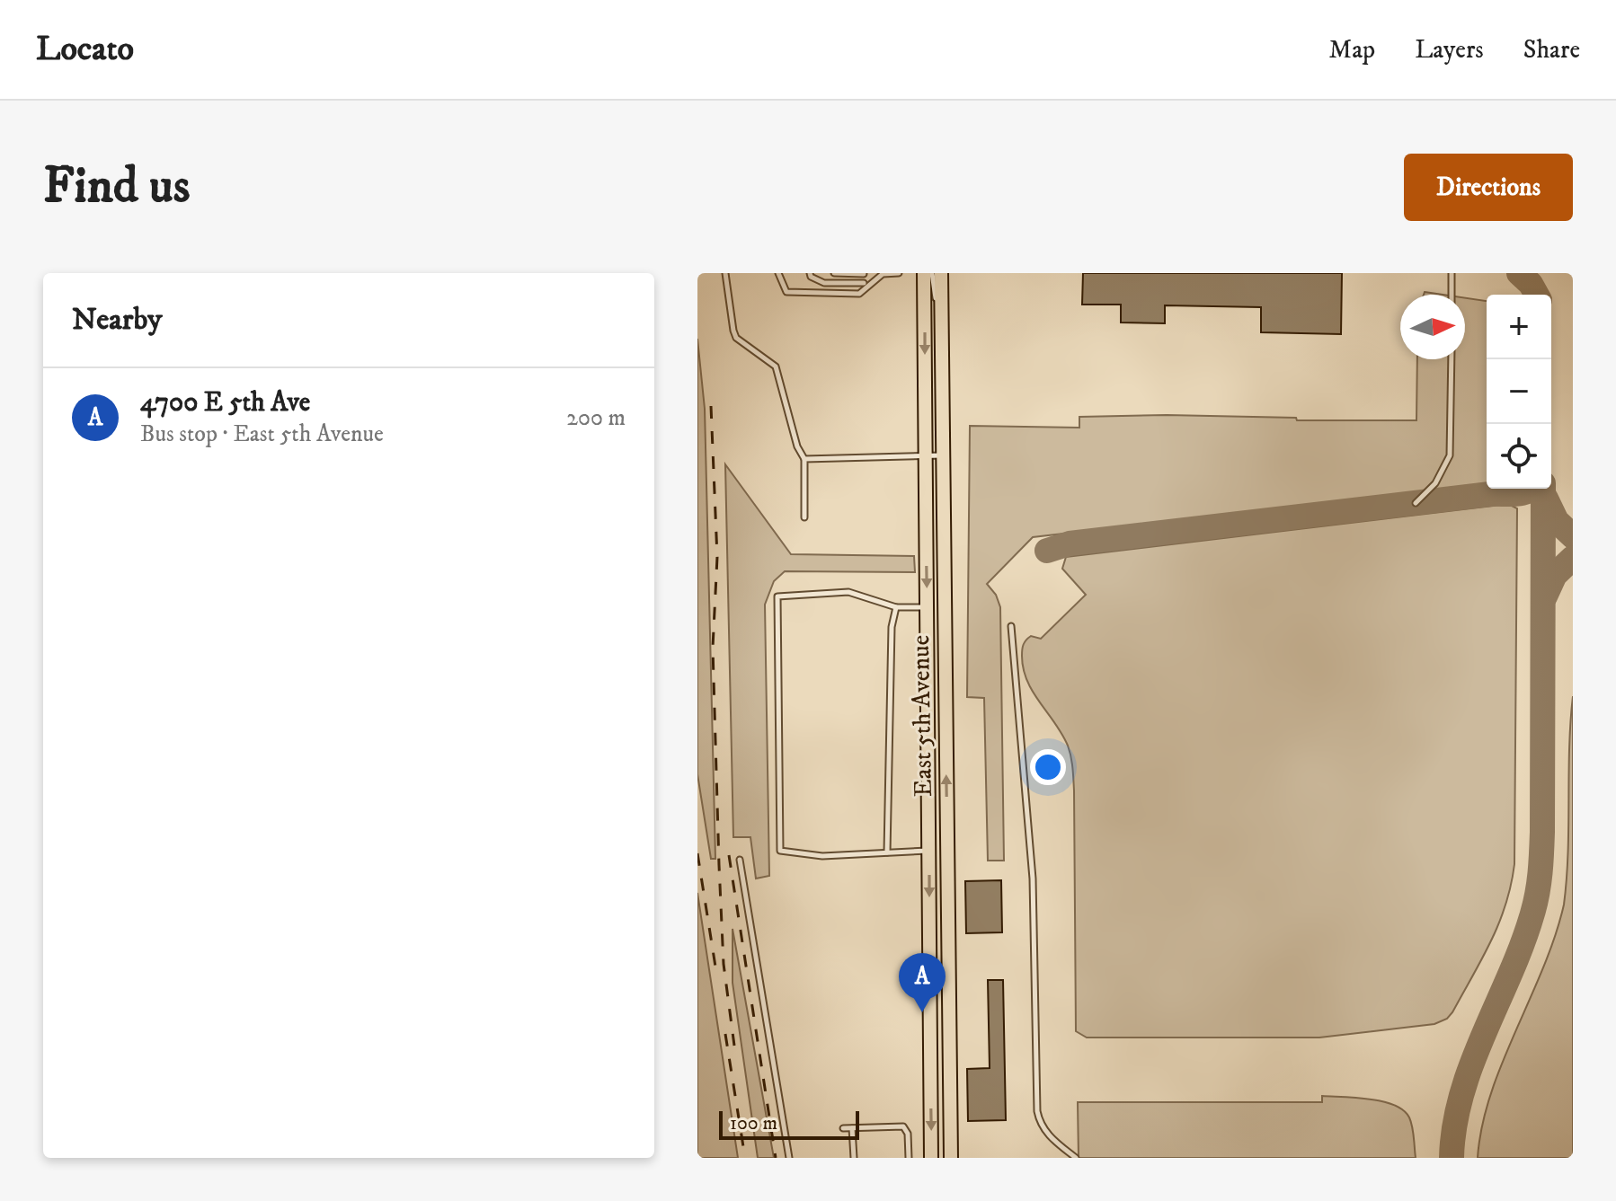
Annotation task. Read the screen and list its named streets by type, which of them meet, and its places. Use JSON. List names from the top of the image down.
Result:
{
  "streets": {
    "main road": ["East 5th Avenue"]
  },
  "scale_bar": "100 m",
  "north": "right",
  "page": {
    "header": "Locato",
    "nav": ["Map", "Layers", "Share"],
    "buttons": "Directions",
    "title": "Find us",
    "heading": "Nearby",
    "map_buttons": ["+", "−"],
    "list": [
      {
        "mark": "A",
        "name": "4700 E 5th Ave",
        "note": "Bus stop · East 5th Avenue",
        "value": "200 m"
      }
    ],
    "pins": "A",
    "scale": "100 m"
  }
}
